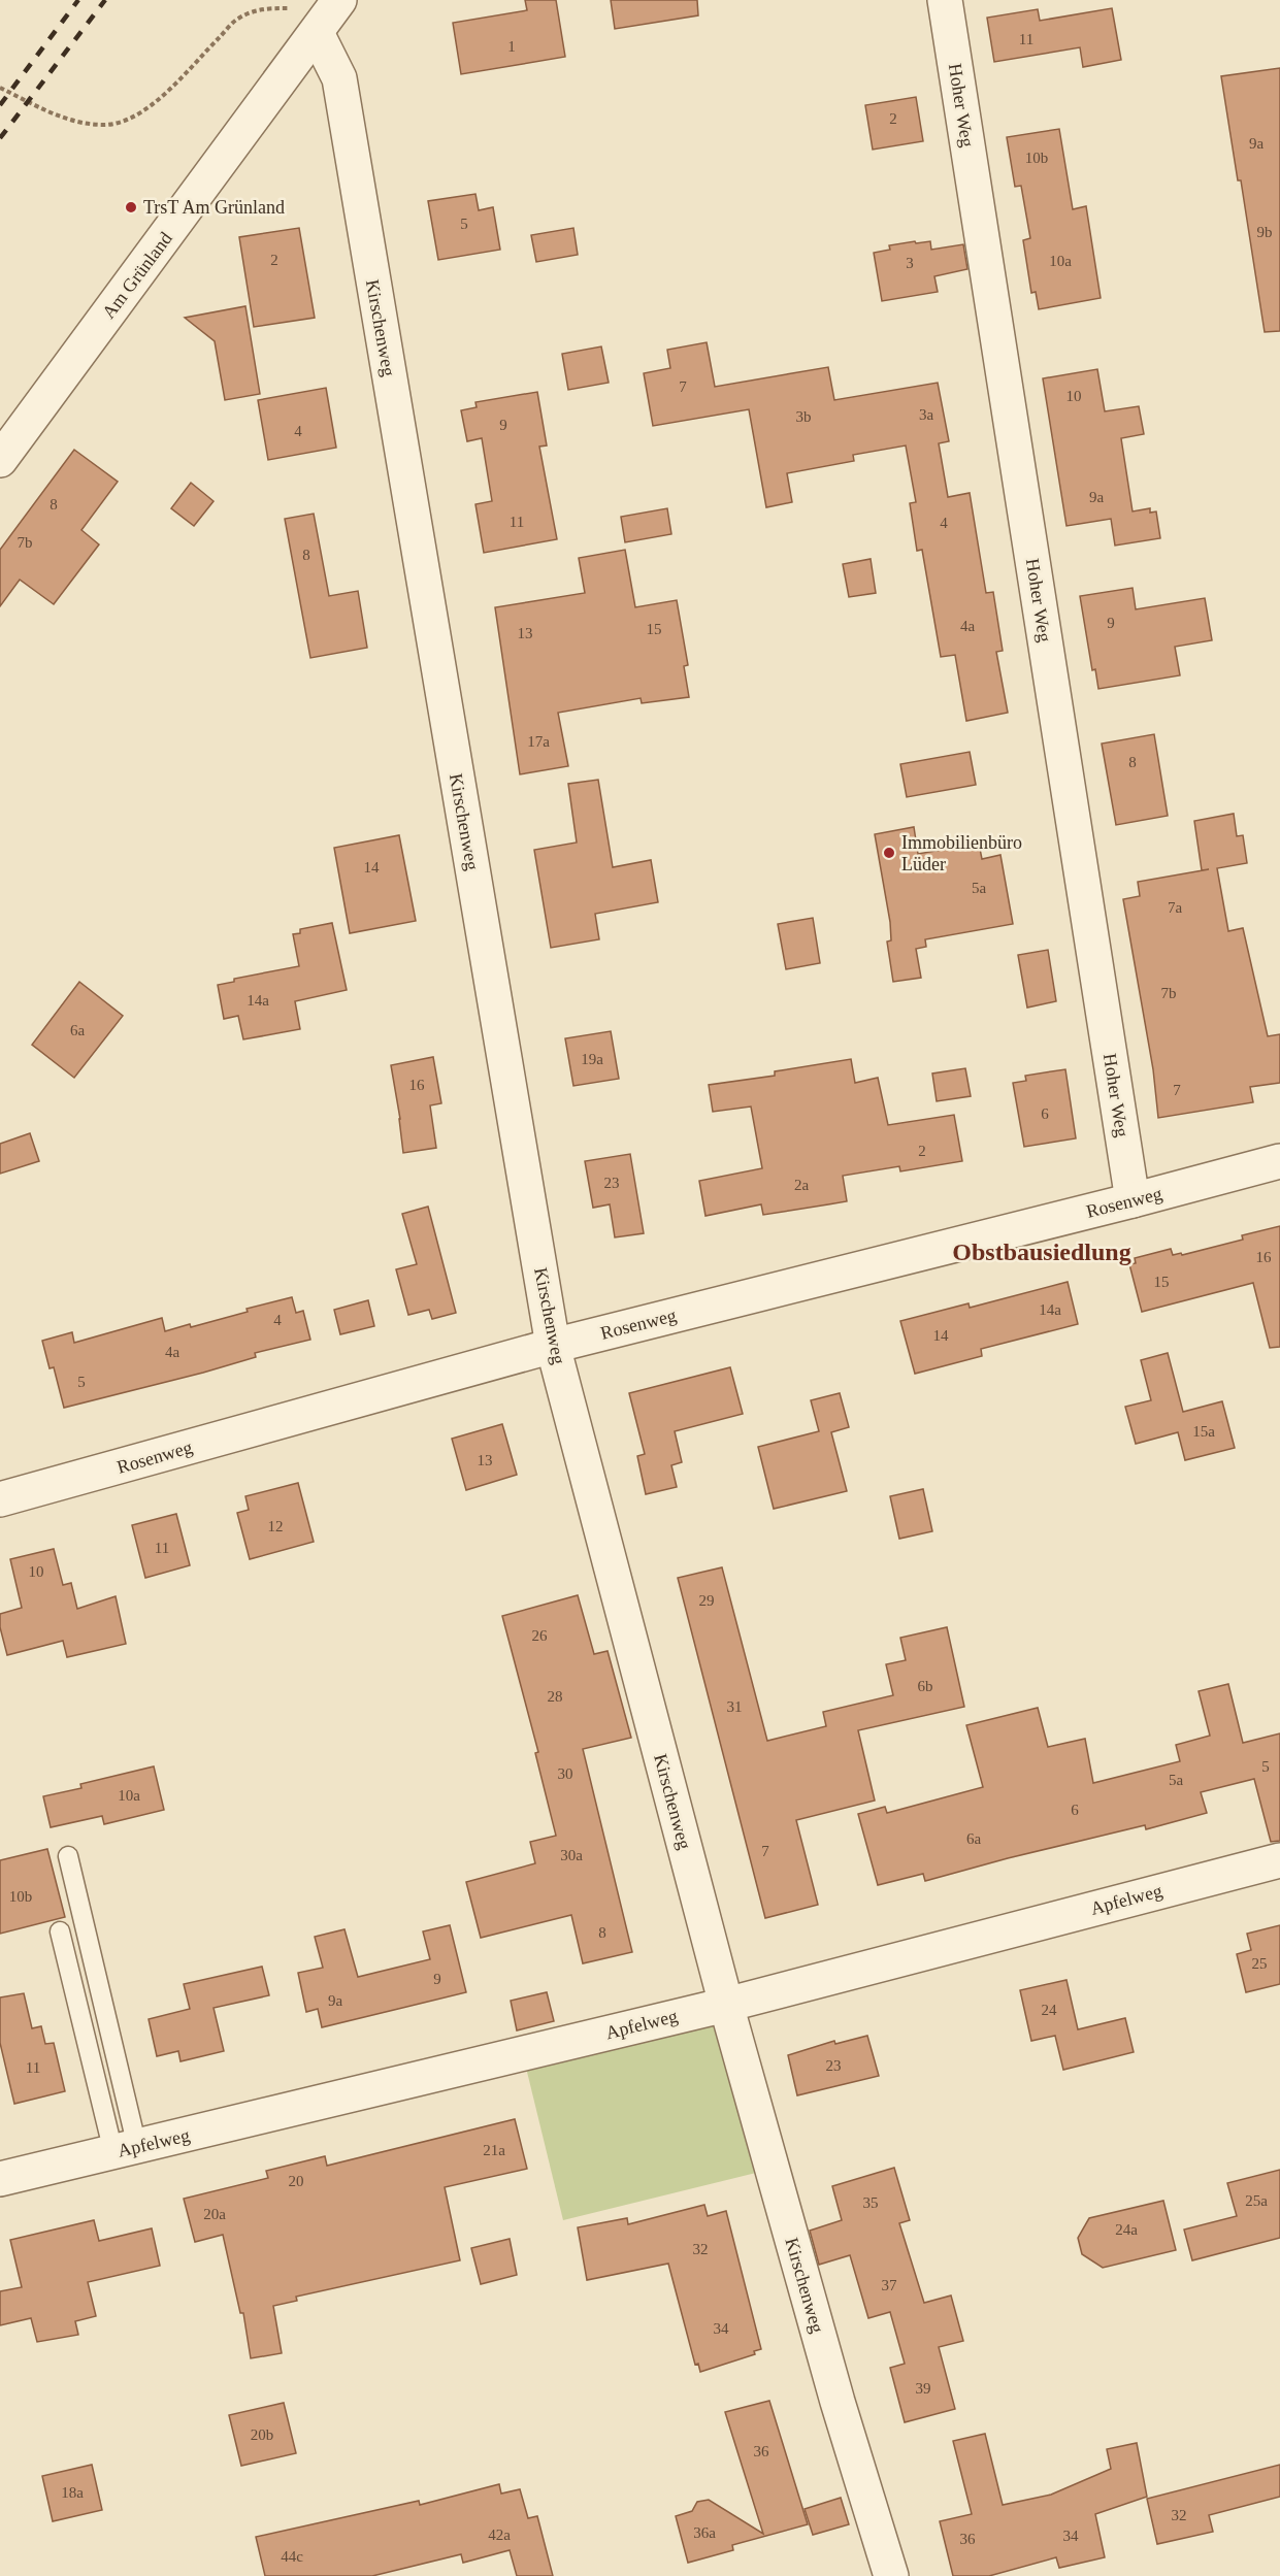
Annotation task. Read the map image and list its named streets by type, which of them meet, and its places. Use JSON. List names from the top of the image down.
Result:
{
  "streets": {
    "street": [
      "Hoher Weg",
      "Am Grünland",
      "Kirschenweg",
      "Rosenweg",
      "Apfelweg"
    ]
  },
  "crossings": [
    ["Hoher Weg", "Rosenweg"],
    ["Am Grünland", "Kirschenweg"],
    ["Kirschenweg", "Rosenweg"],
    ["Kirschenweg", "Apfelweg"]
  ],
  "districts": ["Obstbausiedlung"],
  "places": ["TrsT Am Grünland", "Immobilienbüro Lüder"],
  "house_numbers": [
    "11",
    "1",
    "2",
    "9a",
    "10b",
    "5",
    "9b",
    "2",
    "10a",
    "3",
    "7",
    "10",
    "3a",
    "3b",
    "9",
    "4",
    "9a",
    "8",
    "11",
    "4",
    "7b",
    "8",
    "9",
    "4a",
    "15",
    "13",
    "17a",
    "8",
    "14",
    "5a",
    "7a",
    "7b",
    "14a",
    "6a",
    "19a",
    "16",
    "7",
    "6",
    "2",
    "23",
    "2a",
    "16",
    "15",
    "14a",
    "4",
    "14",
    "4a",
    "5",
    "15a",
    "13",
    "12",
    "11",
    "10",
    "29",
    "26",
    "6b",
    "28",
    "31",
    "5",
    "30",
    "5a",
    "10a",
    "6",
    "6a",
    "7",
    "30a",
    "10b",
    "8",
    "25",
    "9",
    "9a",
    "24",
    "23",
    "11",
    "21a",
    "20",
    "25a",
    "35",
    "20a",
    "24a",
    "32",
    "37",
    "34",
    "39",
    "20b",
    "36",
    "18a",
    "32",
    "36a",
    "42a",
    "34",
    "36",
    "44c"
  ]
}
